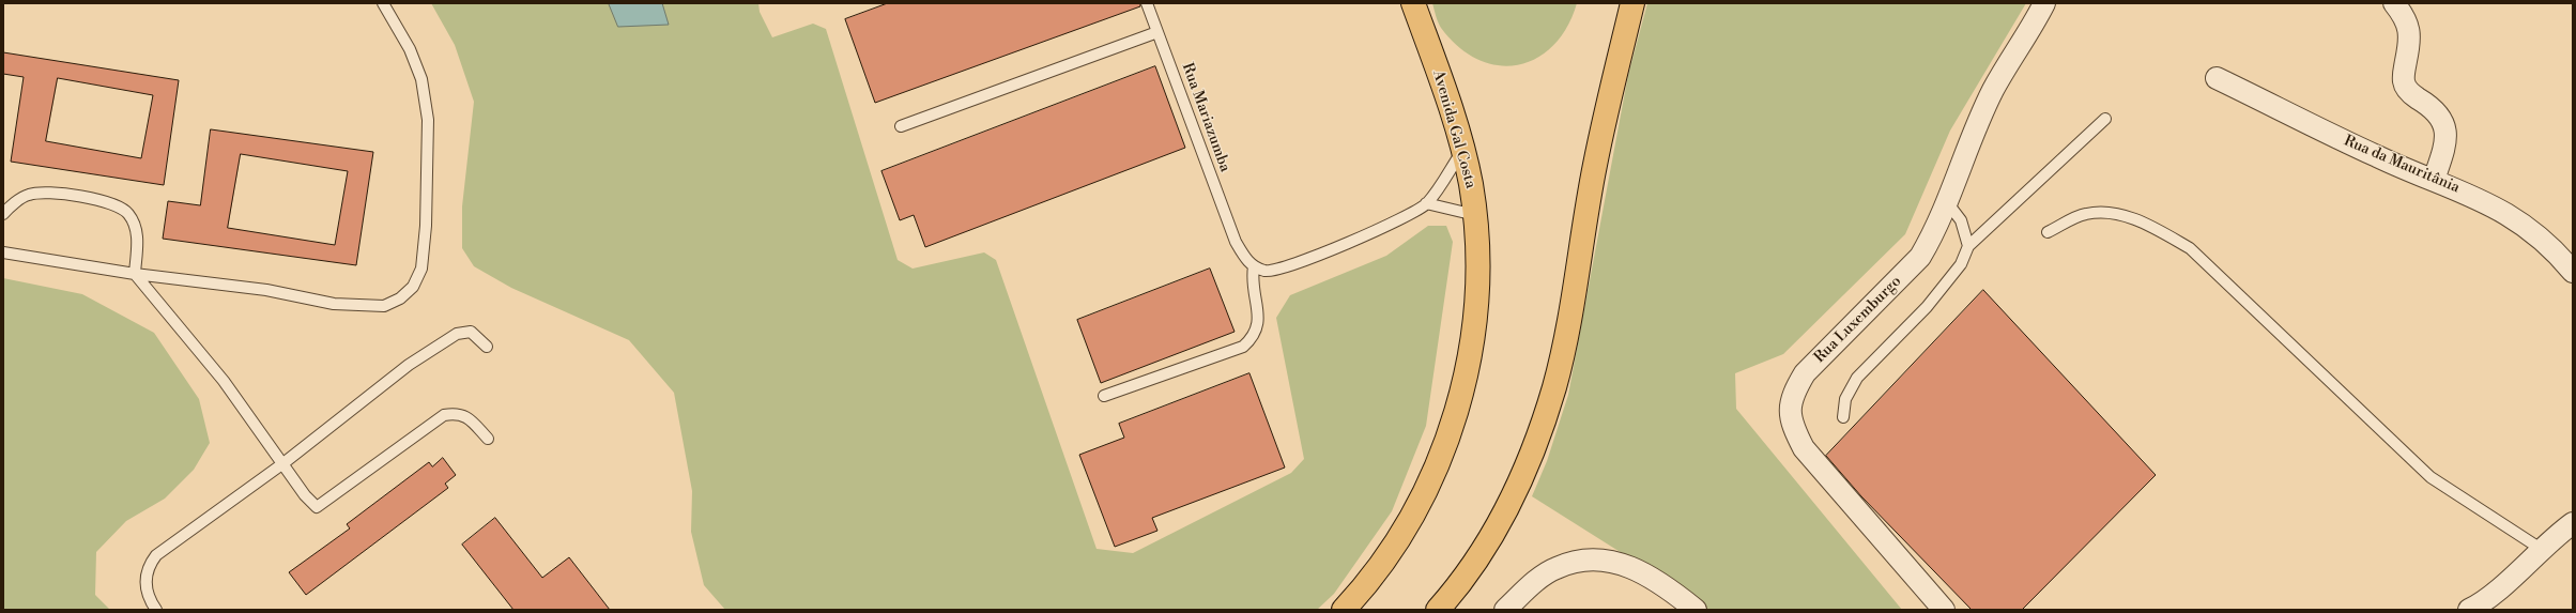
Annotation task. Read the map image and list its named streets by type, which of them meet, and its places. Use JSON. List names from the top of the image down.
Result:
{
  "streets": {
    "main road": ["Avenida Gal Costa"],
    "street": ["Rua da Mauritânia", "Rua Luxemburgo"],
    "lane": ["Rua Mariazumba"]
  }
}
